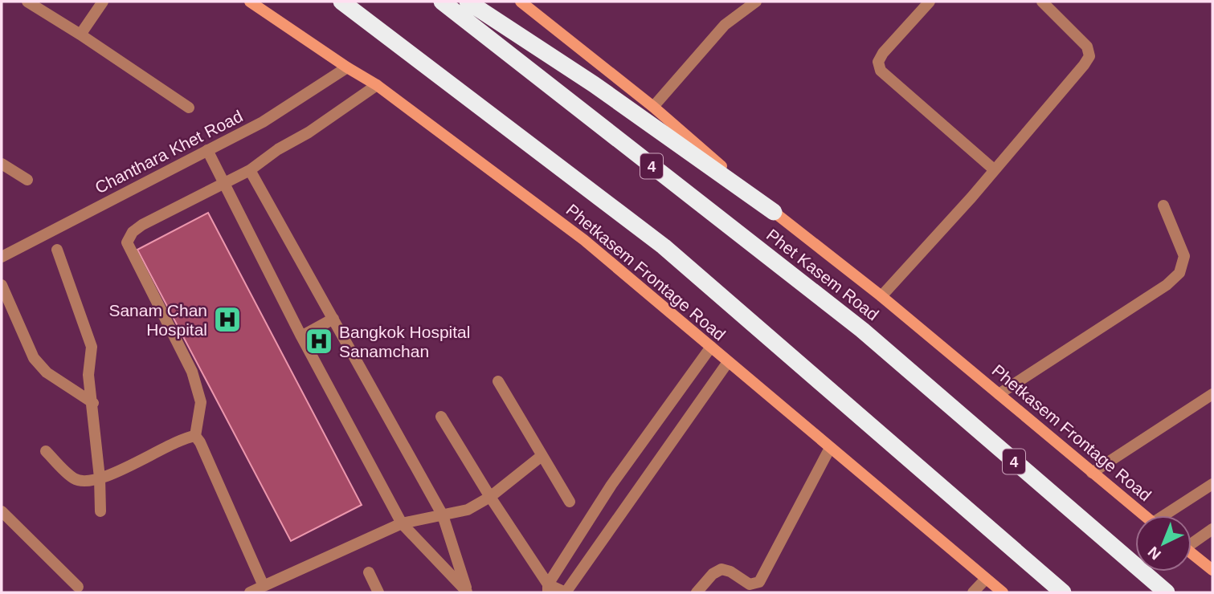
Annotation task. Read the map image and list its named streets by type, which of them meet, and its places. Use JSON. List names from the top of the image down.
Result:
{
  "streets": {
    "highway": ["4", "Phet Kasem Road"],
    "main road": ["Phetkasem Frontage Road"],
    "street": ["Chanthara Khet Road"]
  },
  "crossings": [
    ["Chanthara Khet Road", "Phetkasem Frontage Road"]
  ],
  "places": {
    "hospital": ["Sanam Chan Hospital", "Bangkok Hospital Sanamchan"]
  },
  "north": "bottom left"
}
